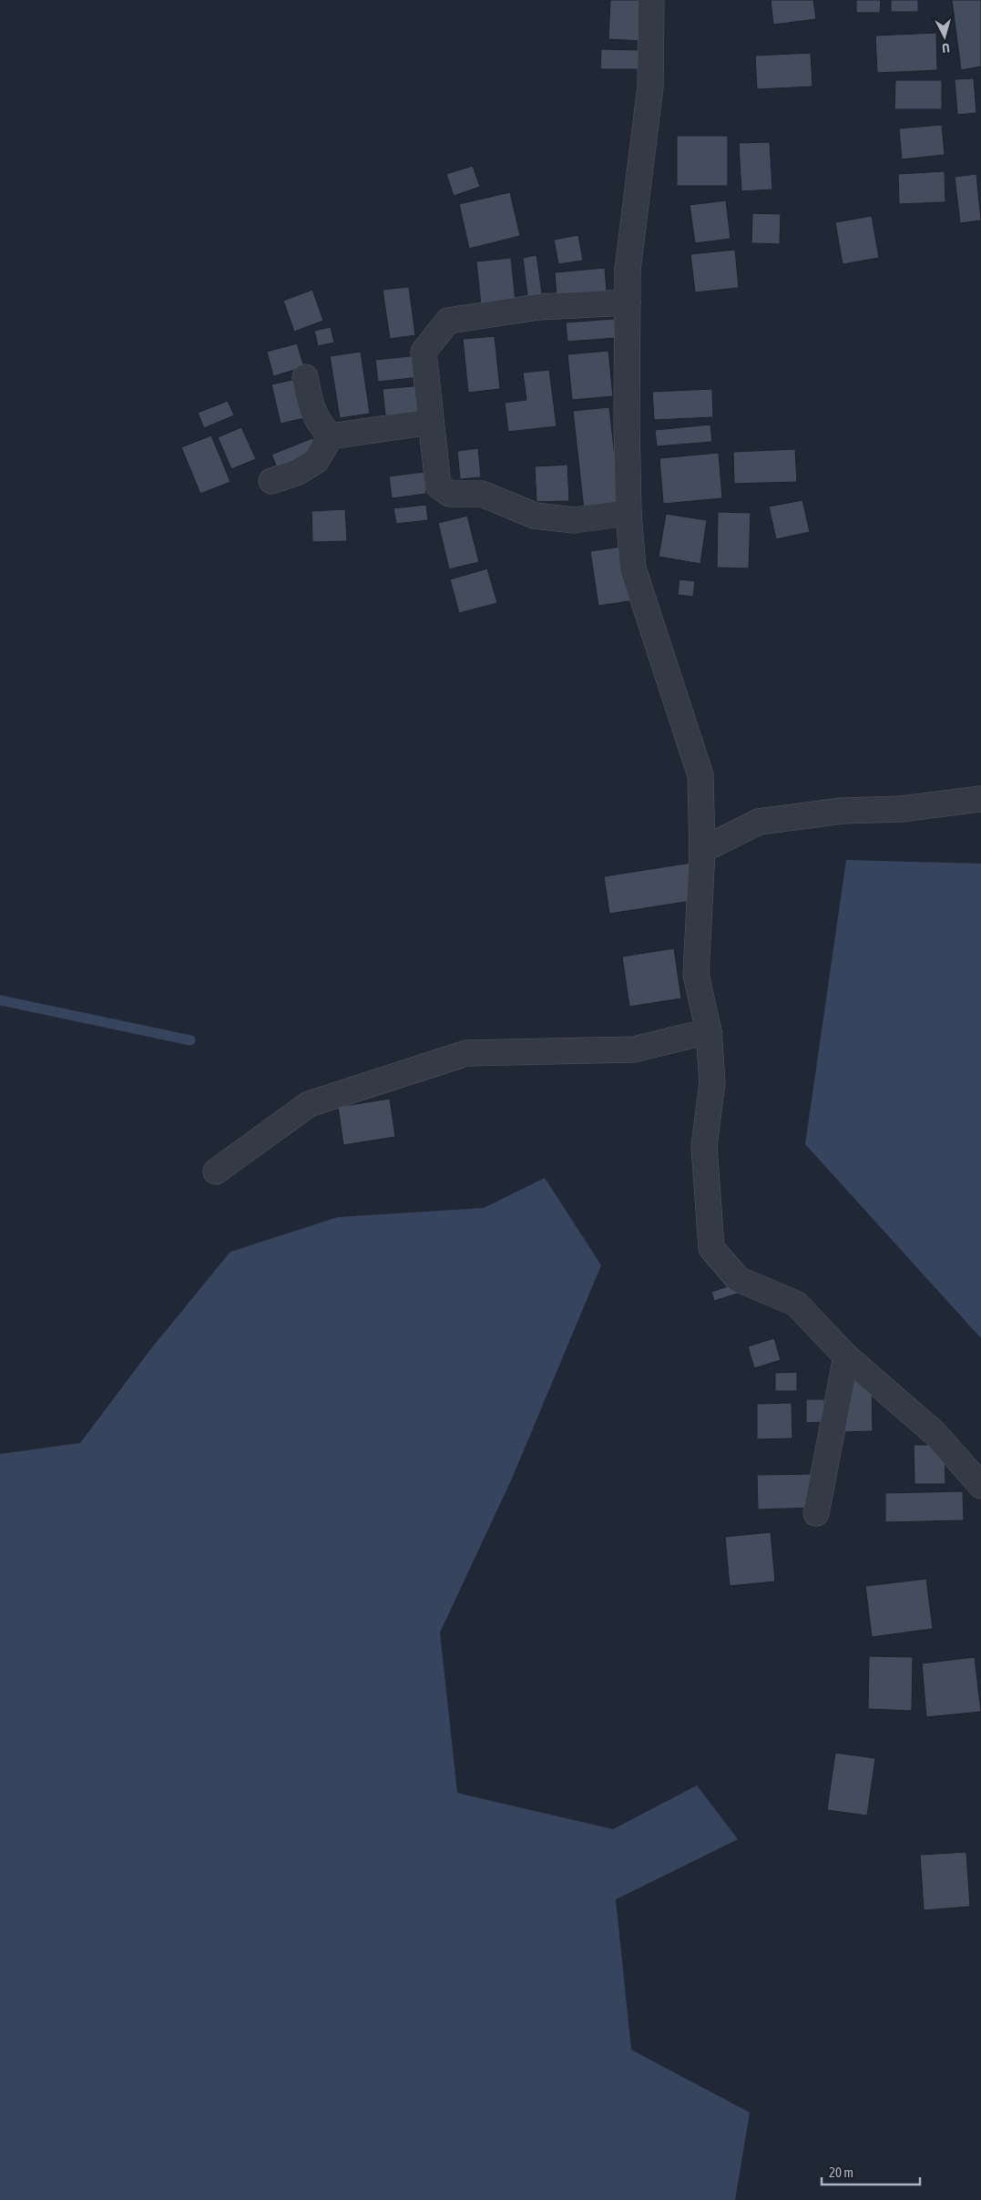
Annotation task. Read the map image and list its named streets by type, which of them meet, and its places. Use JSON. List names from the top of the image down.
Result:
{
  "scale_bar": "20 m",
  "north": "bottom"
}
